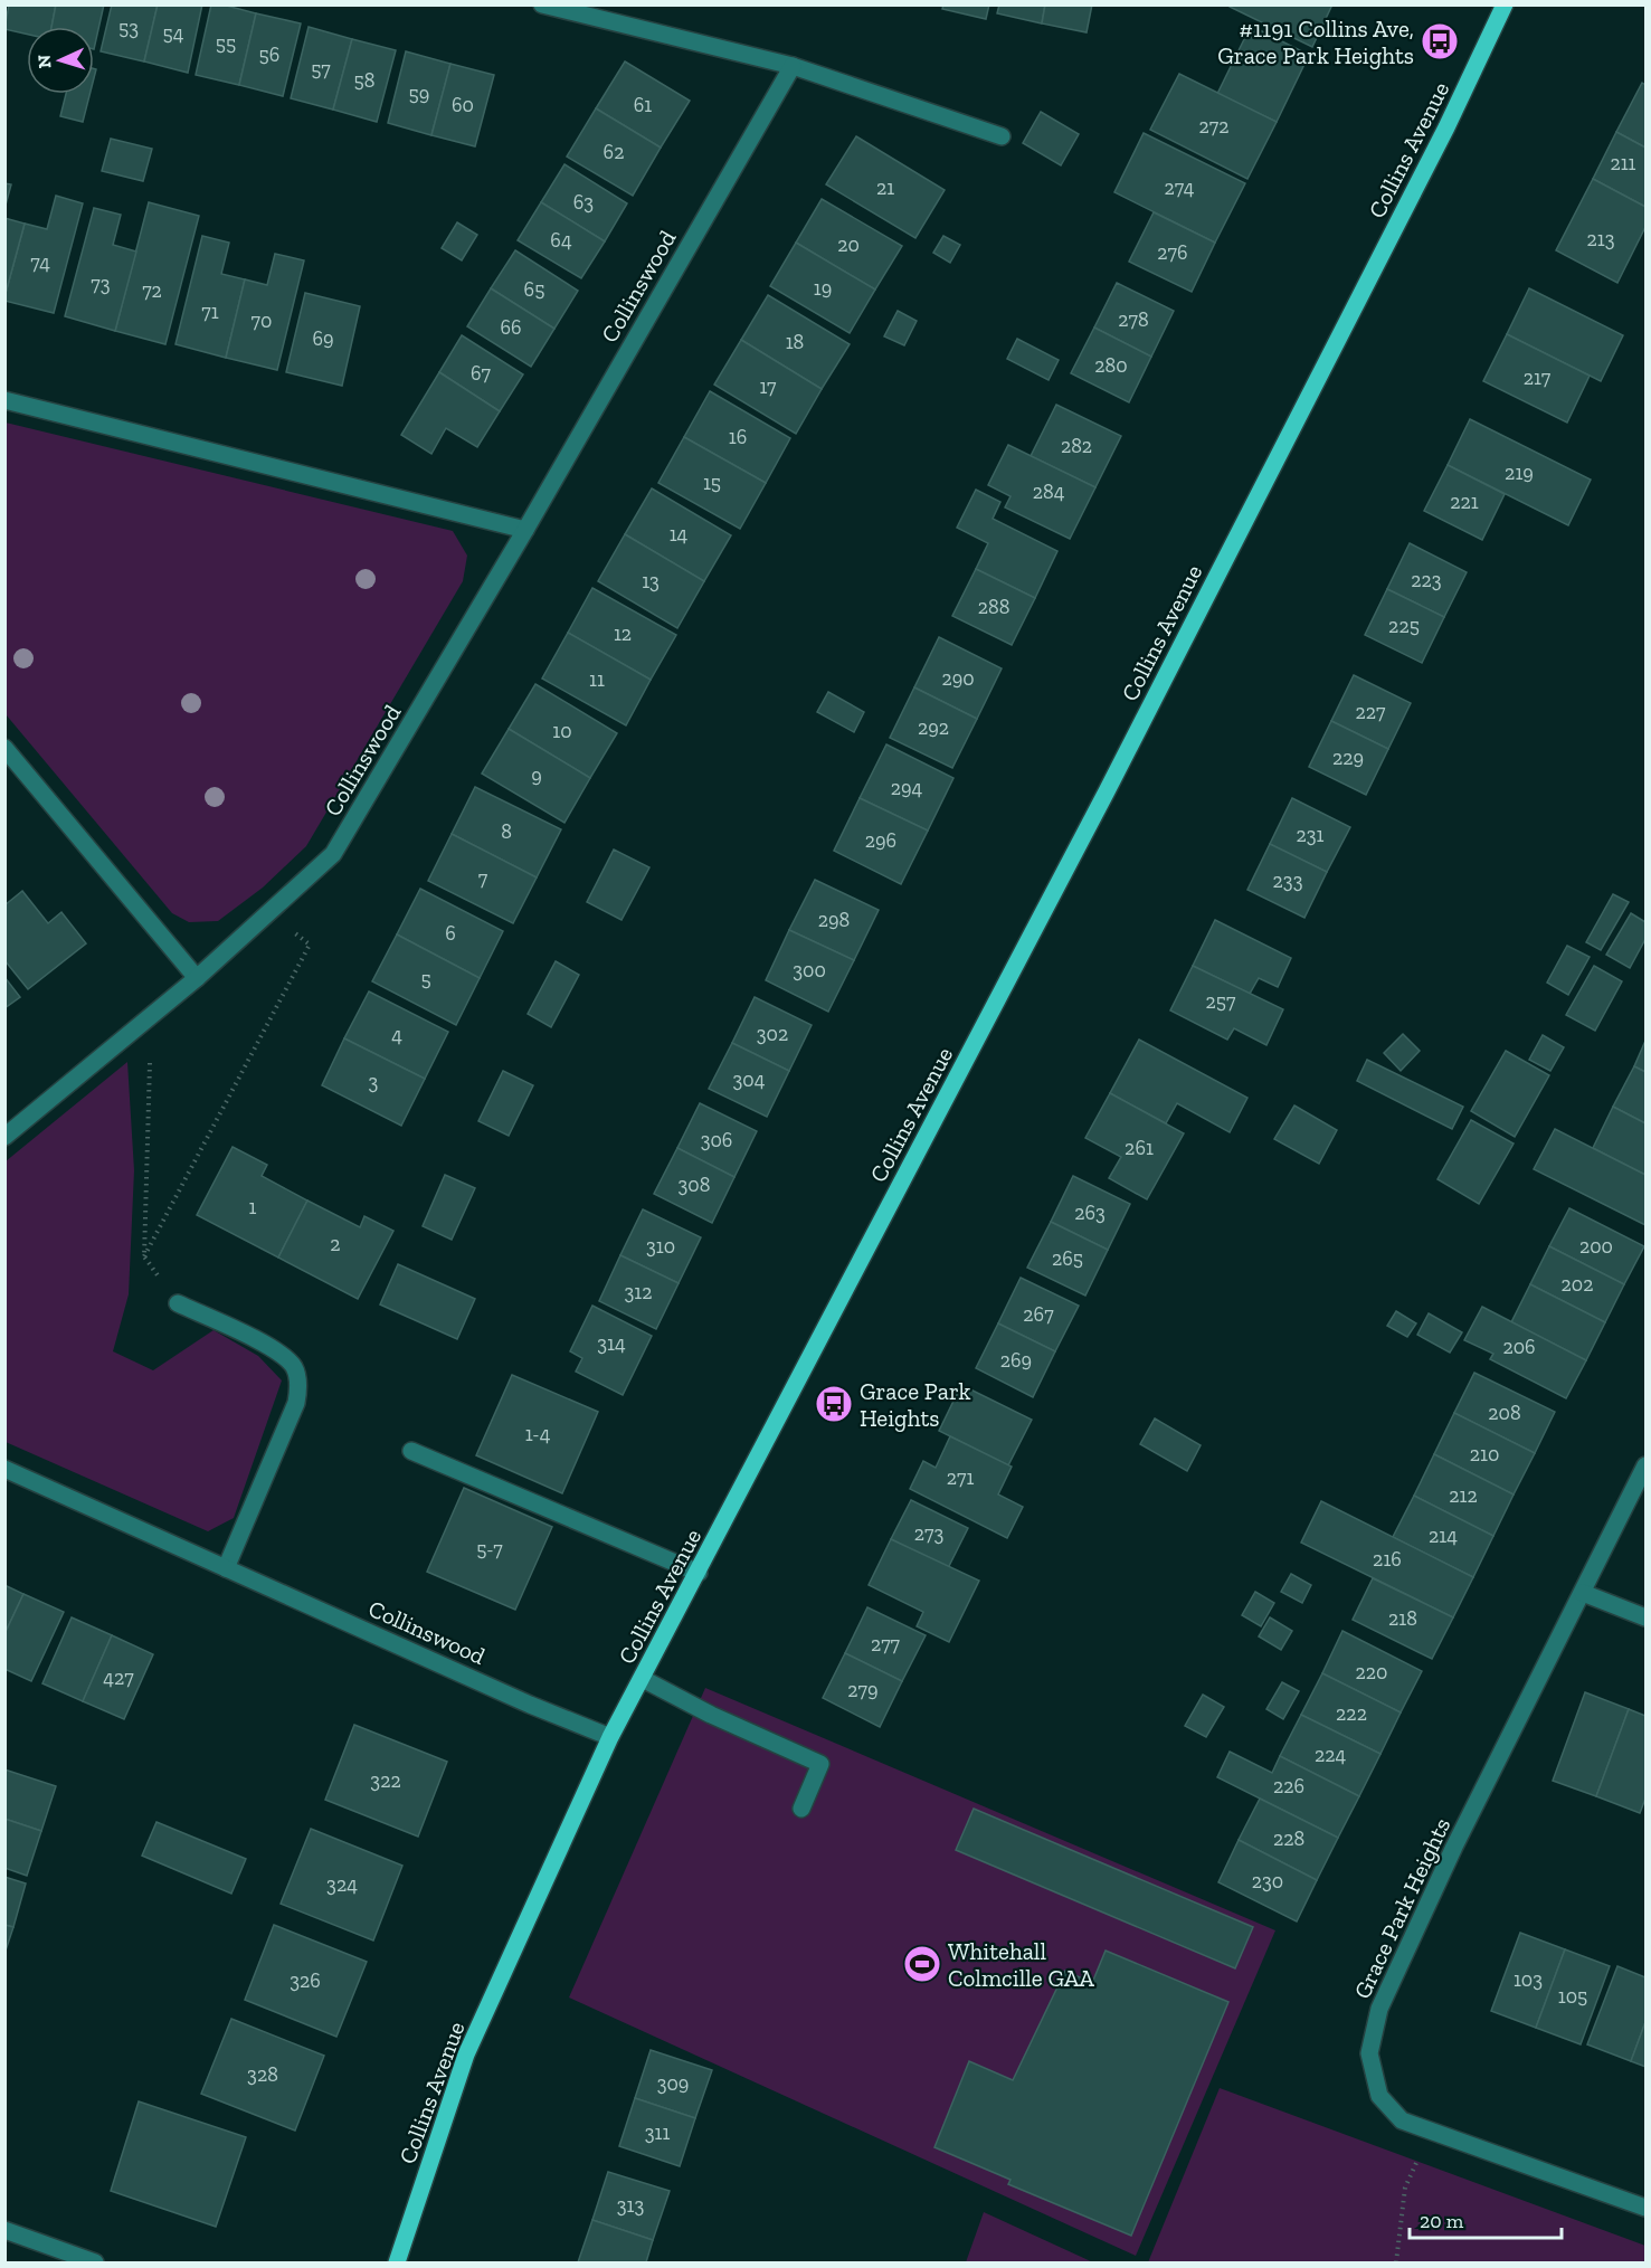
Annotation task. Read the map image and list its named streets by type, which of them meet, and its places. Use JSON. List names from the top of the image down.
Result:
{
  "streets": {
    "main road": ["Collins Avenue"],
    "street": ["Collinswood", "Grace Park Heights"]
  },
  "crossings": [
    ["Collins Avenue", "Collinswood"]
  ],
  "places": {
    "bus stop": ["#1191 Collins Ave, Grace Park Heights", "Grace Park Heights"],
    "sports": ["Whitehall Colmcille GAA"]
  },
  "house_numbers": [
    "53",
    "54",
    "55",
    "56",
    "57",
    "58",
    "59",
    "60",
    "61",
    "272",
    "62",
    "211",
    "21",
    "274",
    "63",
    "213",
    "64",
    "20",
    "276",
    "74",
    "73",
    "19",
    "65",
    "72",
    "71",
    "278",
    "70",
    "66",
    "69",
    "18",
    "280",
    "67",
    "217",
    "17",
    "16",
    "282",
    "219",
    "15",
    "284",
    "221",
    "14",
    "223",
    "13",
    "288",
    "225",
    "12",
    "290",
    "11",
    "227",
    "292",
    "10",
    "229",
    "9",
    "294",
    "8",
    "231",
    "296",
    "7",
    "233",
    "298",
    "6",
    "300",
    "5",
    "257",
    "302",
    "4",
    "304",
    "3",
    "306",
    "261",
    "308",
    "1",
    "263",
    "2",
    "310",
    "200",
    "265",
    "202",
    "312",
    "267",
    "314",
    "206",
    "269",
    "208",
    "1-4",
    "210",
    "271",
    "212",
    "273",
    "214",
    "5-7",
    "216",
    "218",
    "277",
    "220",
    "427",
    "279",
    "222",
    "224",
    "322",
    "226",
    "228",
    "230",
    "324",
    "103",
    "326",
    "105",
    "328",
    "309",
    "311",
    "313"
  ],
  "scale_bar": "20 m",
  "north": "left"
}
